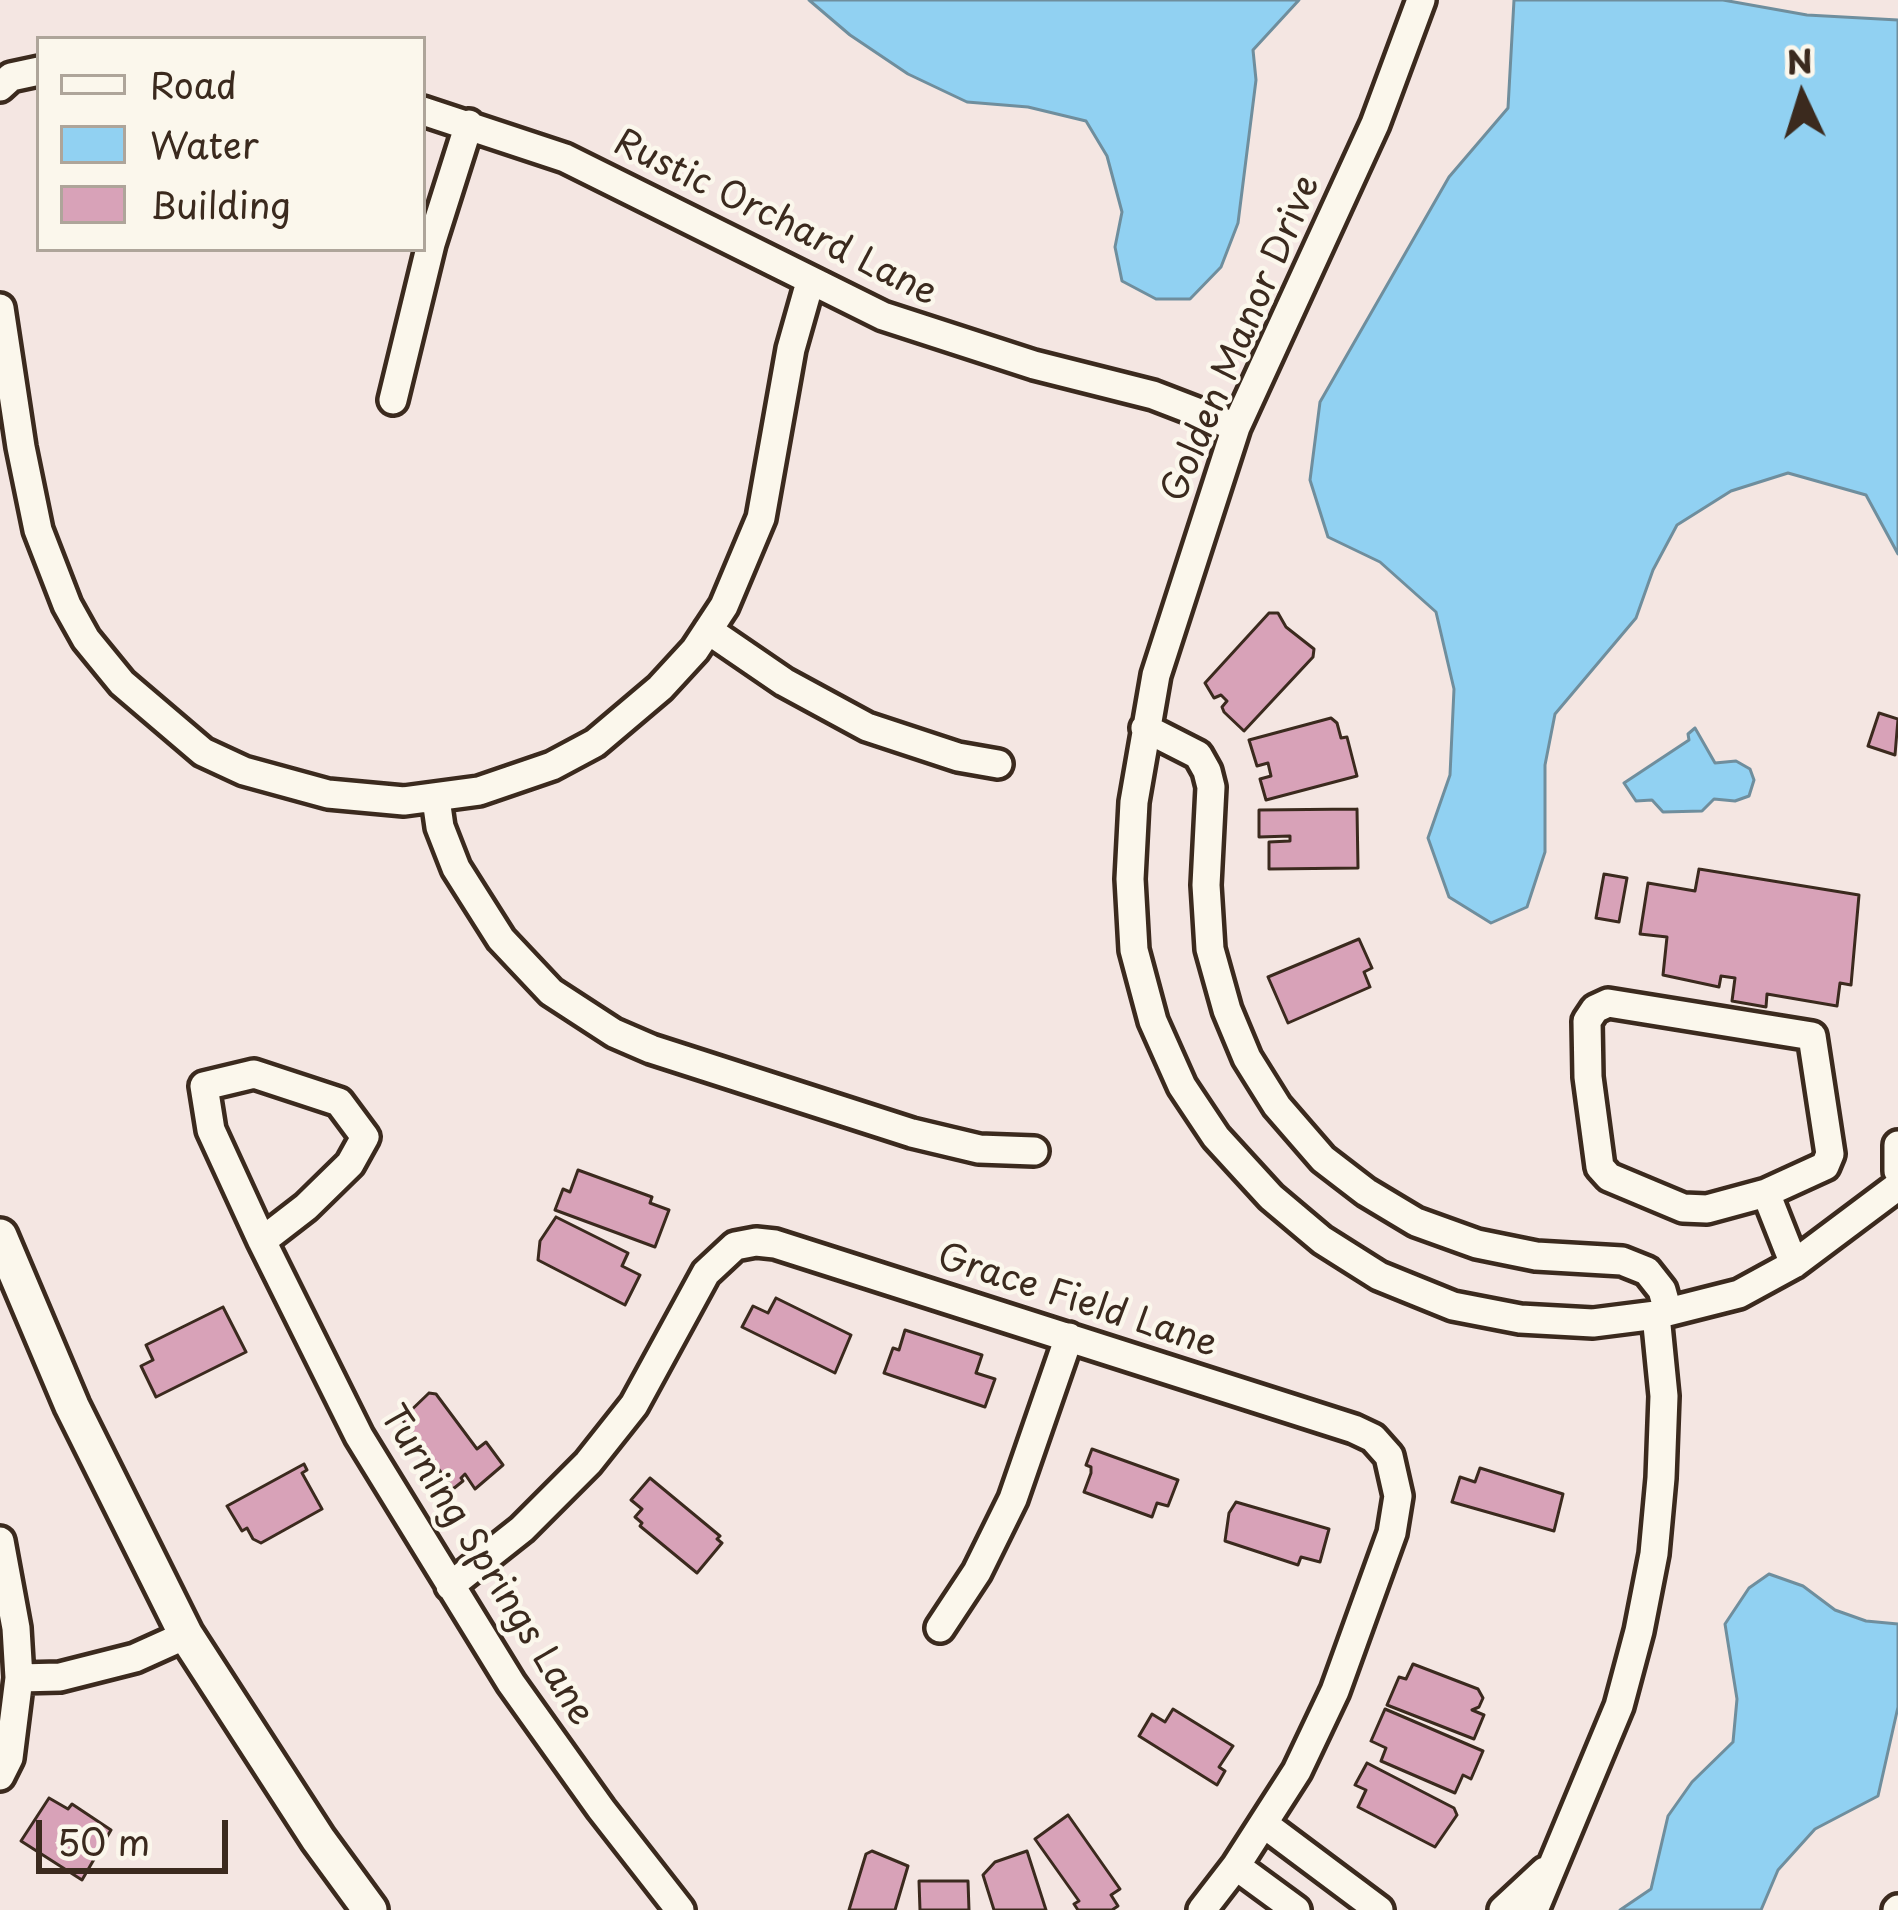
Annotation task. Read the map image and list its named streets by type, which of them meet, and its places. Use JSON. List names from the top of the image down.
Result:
{
  "streets": {
    "street": [
      "Rustic Orchard Lane",
      "Golden Manor Drive",
      "Grace Field Lane",
      "Turning Springs Lane"
    ]
  },
  "crossings": [
    ["Rustic Orchard Lane", "Golden Manor Drive"],
    ["Grace Field Lane", "Turning Springs Lane"]
  ],
  "legend": ["Road", "Water", "Building"],
  "scale_bar": "50 m",
  "north": "top"
}
